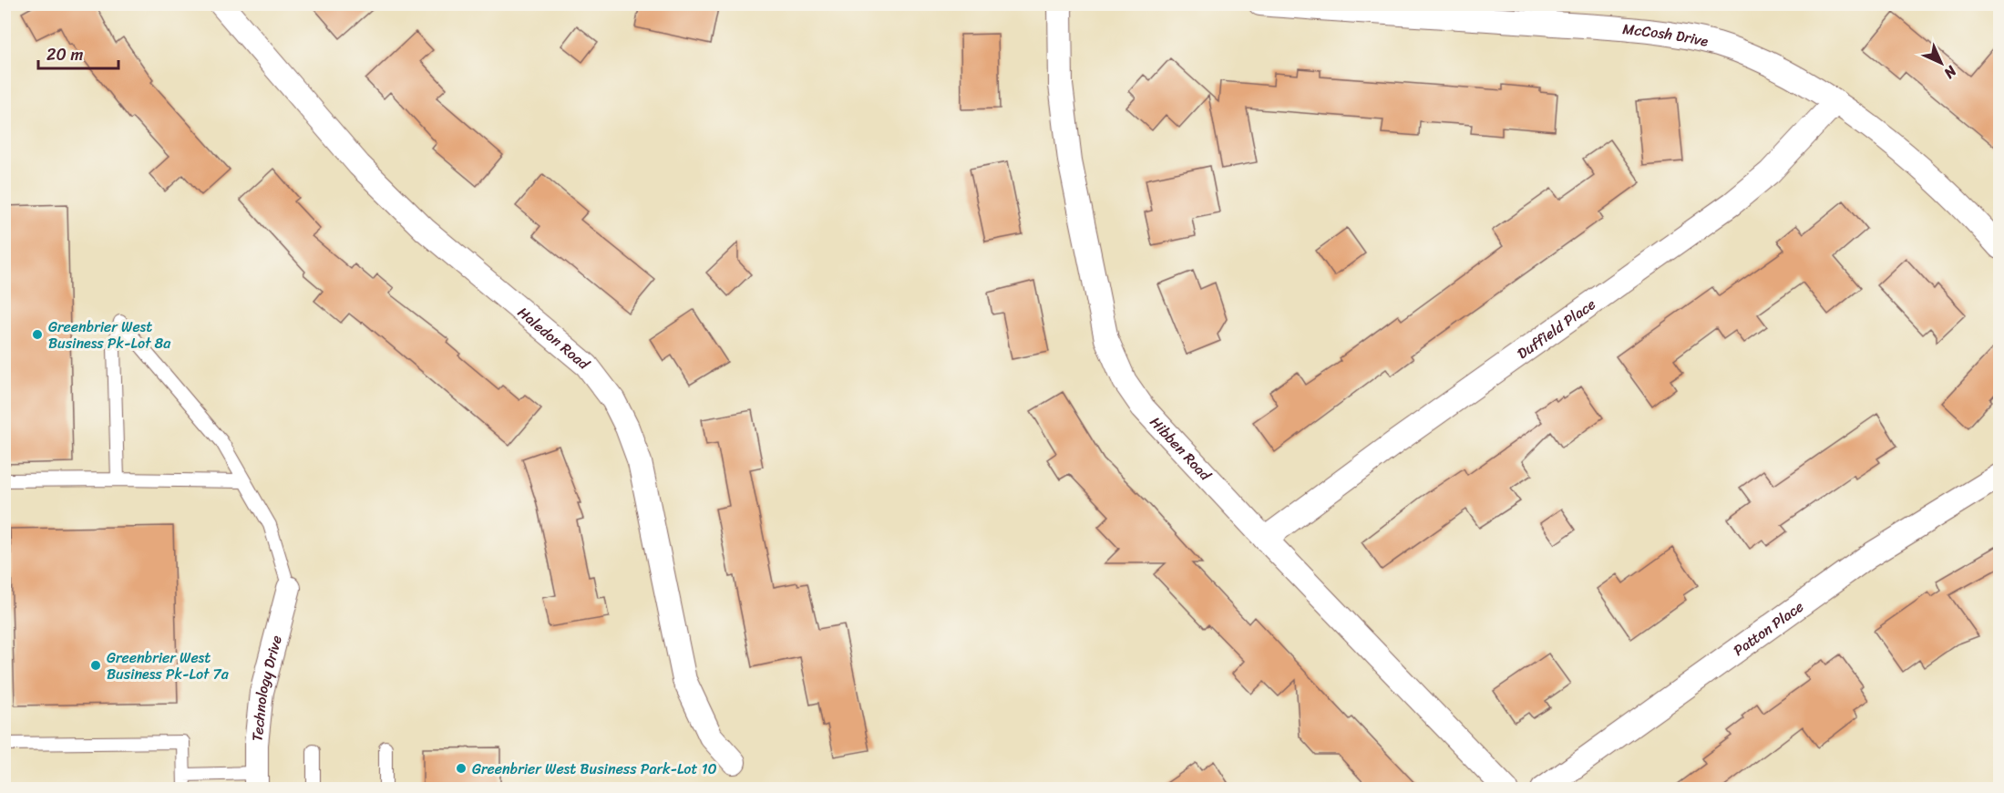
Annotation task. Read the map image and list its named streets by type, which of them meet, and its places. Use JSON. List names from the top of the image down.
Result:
{
  "streets": {
    "street": [
      "McCosh Drive",
      "Duffield Place",
      "Haledon Road",
      "Hibben Road",
      "Patton Place",
      "Technology Drive"
    ]
  },
  "crossings": [
    ["McCosh Drive", "Duffield Place"],
    ["Duffield Place", "Hibben Road"]
  ],
  "places": ["Greenbrier West Business Pk-Lot 8a", "Greenbrier West Business Pk-Lot 7a", "Greenbrier West Business Park-Lot 10"],
  "scale_bar": "20 m",
  "north": "bottom right"
}
